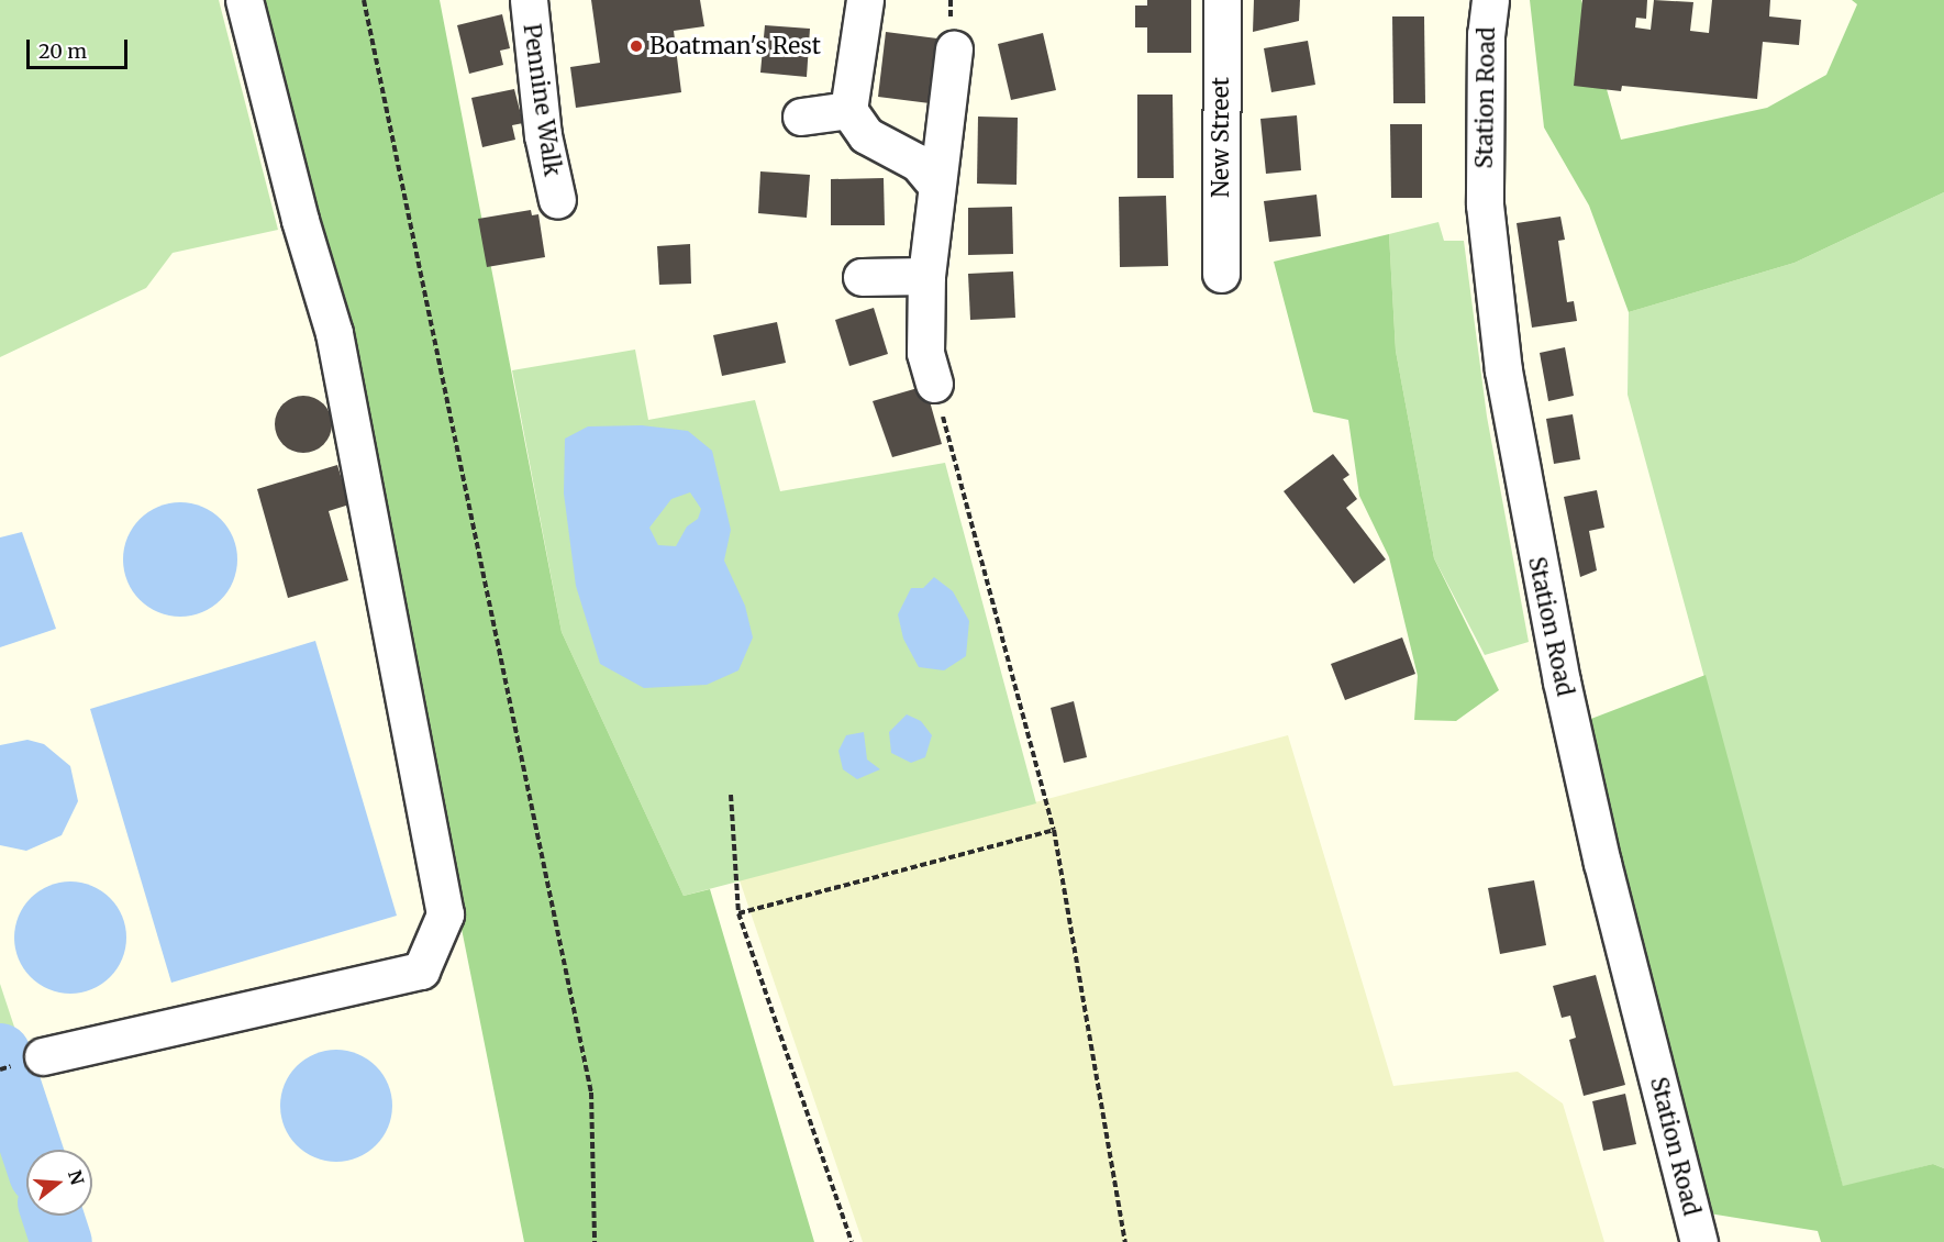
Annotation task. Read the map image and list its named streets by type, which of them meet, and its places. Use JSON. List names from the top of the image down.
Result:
{
  "streets": {
    "street": ["Station Road", "Pennine Walk", "New Street"]
  },
  "places": ["Boatman's Rest"],
  "scale_bar": "20 m",
  "north": "right"
}
